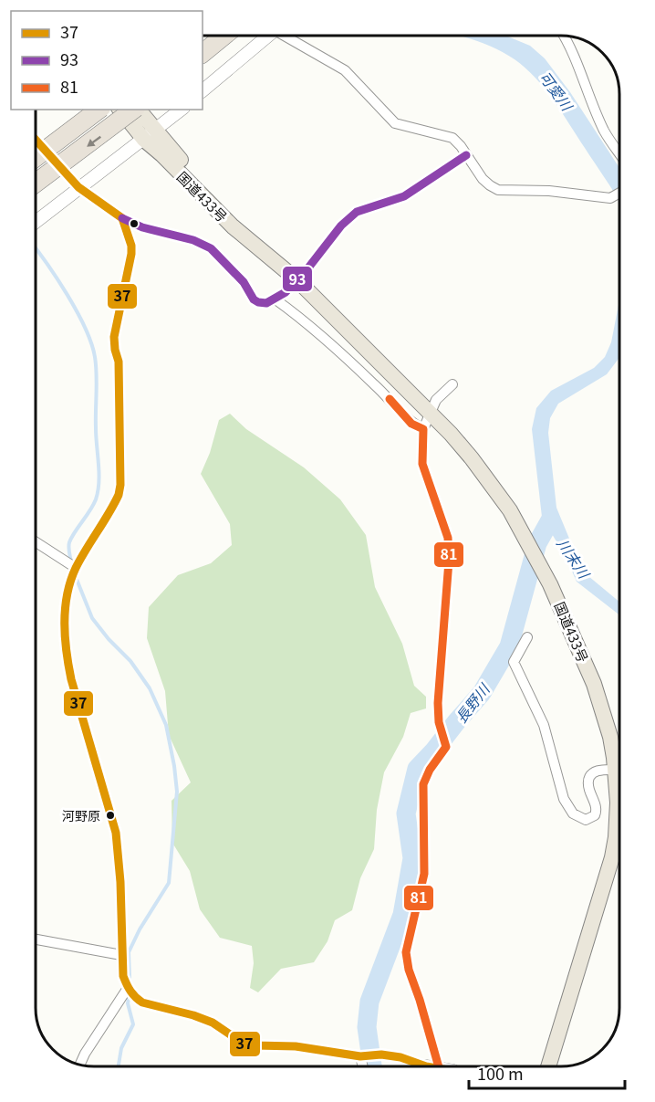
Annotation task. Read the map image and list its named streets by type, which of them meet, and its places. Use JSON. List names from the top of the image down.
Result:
{
  "streets": {
    "highway": ["国道433号"]
  },
  "water": ["可愛川", "川末川", "長野川"],
  "places": ["河野原"],
  "lines": ["transit line 37", "transit line 93", "transit line 81"],
  "legend": ["37", "93", "81"],
  "scale_bar": "100 m"
}
